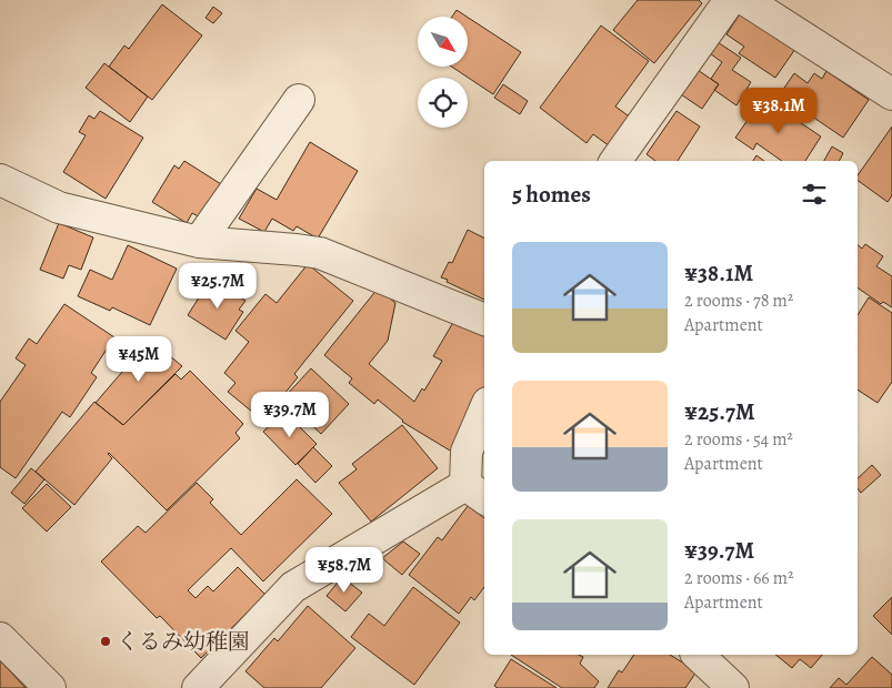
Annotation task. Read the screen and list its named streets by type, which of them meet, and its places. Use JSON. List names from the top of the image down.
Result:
{
  "places": ["くるみ幼稚園"],
  "north": "bottom right",
  "page": {
    "price": [
      "¥38.1M",
      "¥25.7M",
      "¥45M",
      "¥39.7M",
      "¥58.7M"
    ],
    "heading": "5 homes",
    "list": [
      {
        "name": "¥38.1M",
        "note": "2 rooms · 78 m² · Apartment"
      },
      {
        "name": "¥25.7M",
        "note": "2 rooms · 54 m² · Apartment"
      },
      {
        "name": "¥39.7M",
        "note": "2 rooms · 66 m² · Apartment"
      }
    ]
  }
}
